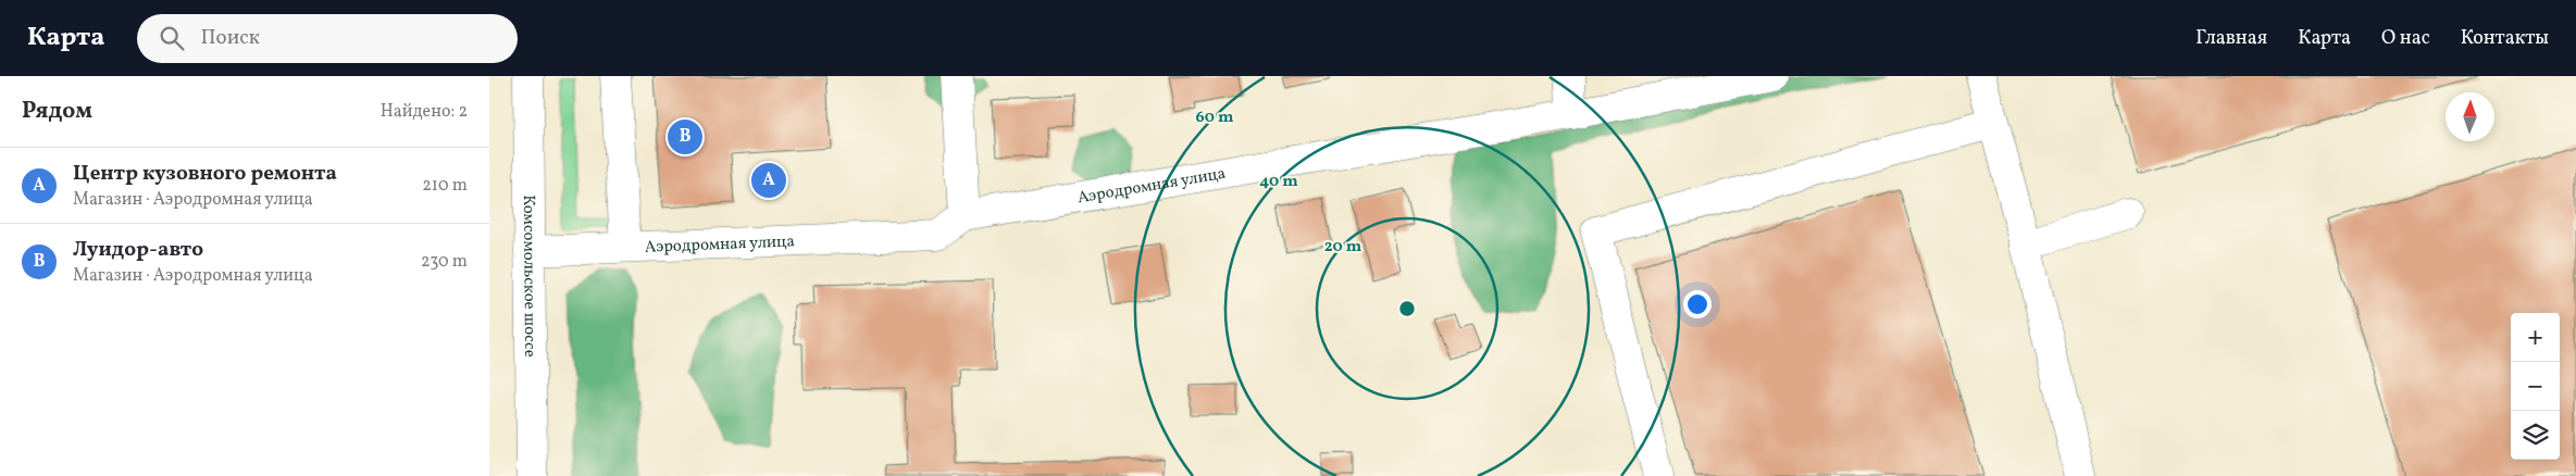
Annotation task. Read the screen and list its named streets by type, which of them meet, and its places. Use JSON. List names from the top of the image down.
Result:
{
  "streets": {
    "street": ["Аэродромная улица", "Комсомольское шоссе"]
  },
  "crossings": [
    ["Аэродромная улица", "Комсомольское шоссе"]
  ],
  "north": "top",
  "page": {
    "header": "Карта",
    "search": "Поиск",
    "nav": [
      "Главная",
      "Карта",
      "О нас",
      "Контакты"
    ],
    "heading": ["Рядом", "Найдено: 2"],
    "pins": ["B", "A"],
    "list": [
      {
        "mark": "A",
        "name": "Центр кузовного ремонта",
        "note": "Магазин · Аэродромная улица",
        "value": "210 m"
      },
      {
        "mark": "B",
        "name": "Луидор-авто",
        "note": "Магазин · Аэродромная улица",
        "value": "230 m"
      }
    ],
    "map_buttons": ["+", "−"]
  },
  "rings": ["60 m", "40 m", "20 m"]
}
